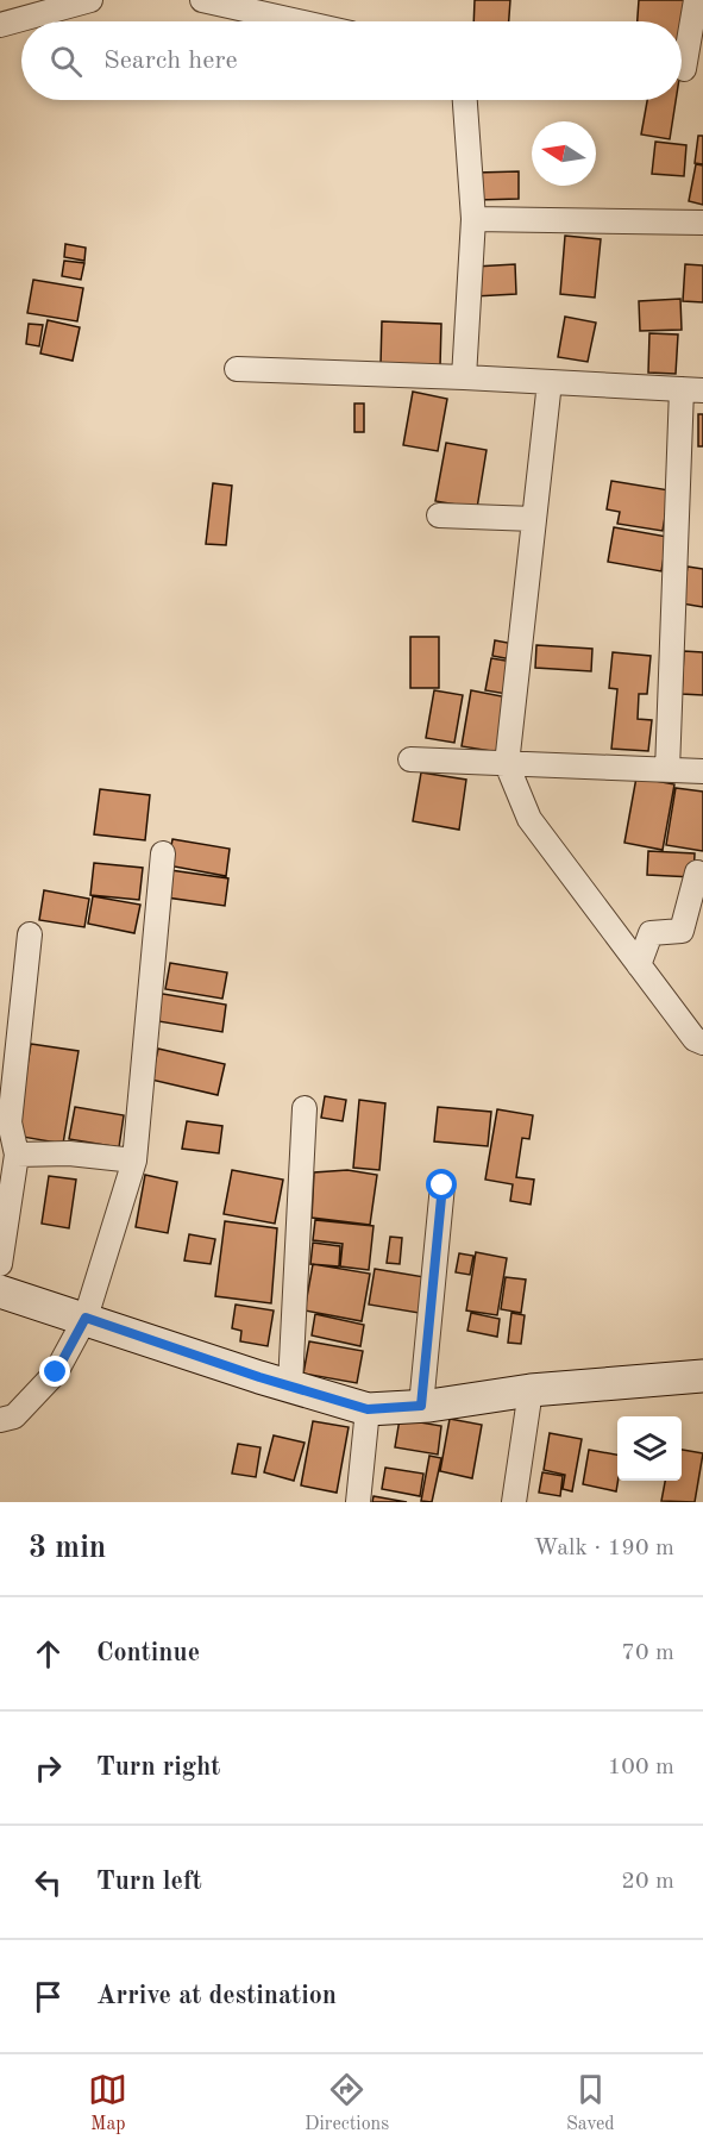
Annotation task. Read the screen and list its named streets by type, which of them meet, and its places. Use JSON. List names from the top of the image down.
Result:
{
  "north": "left",
  "page": {
    "search": "Search here",
    "heading": ["3 min", "Walk · 190 m"],
    "list": [
      ["Continue", "70 m"],
      ["Turn right", "100 m"],
      ["Turn left", "20 m"],
      "Arrive at destination"
    ],
    "nav": ["Map", "Directions", "Saved"]
  }
}
